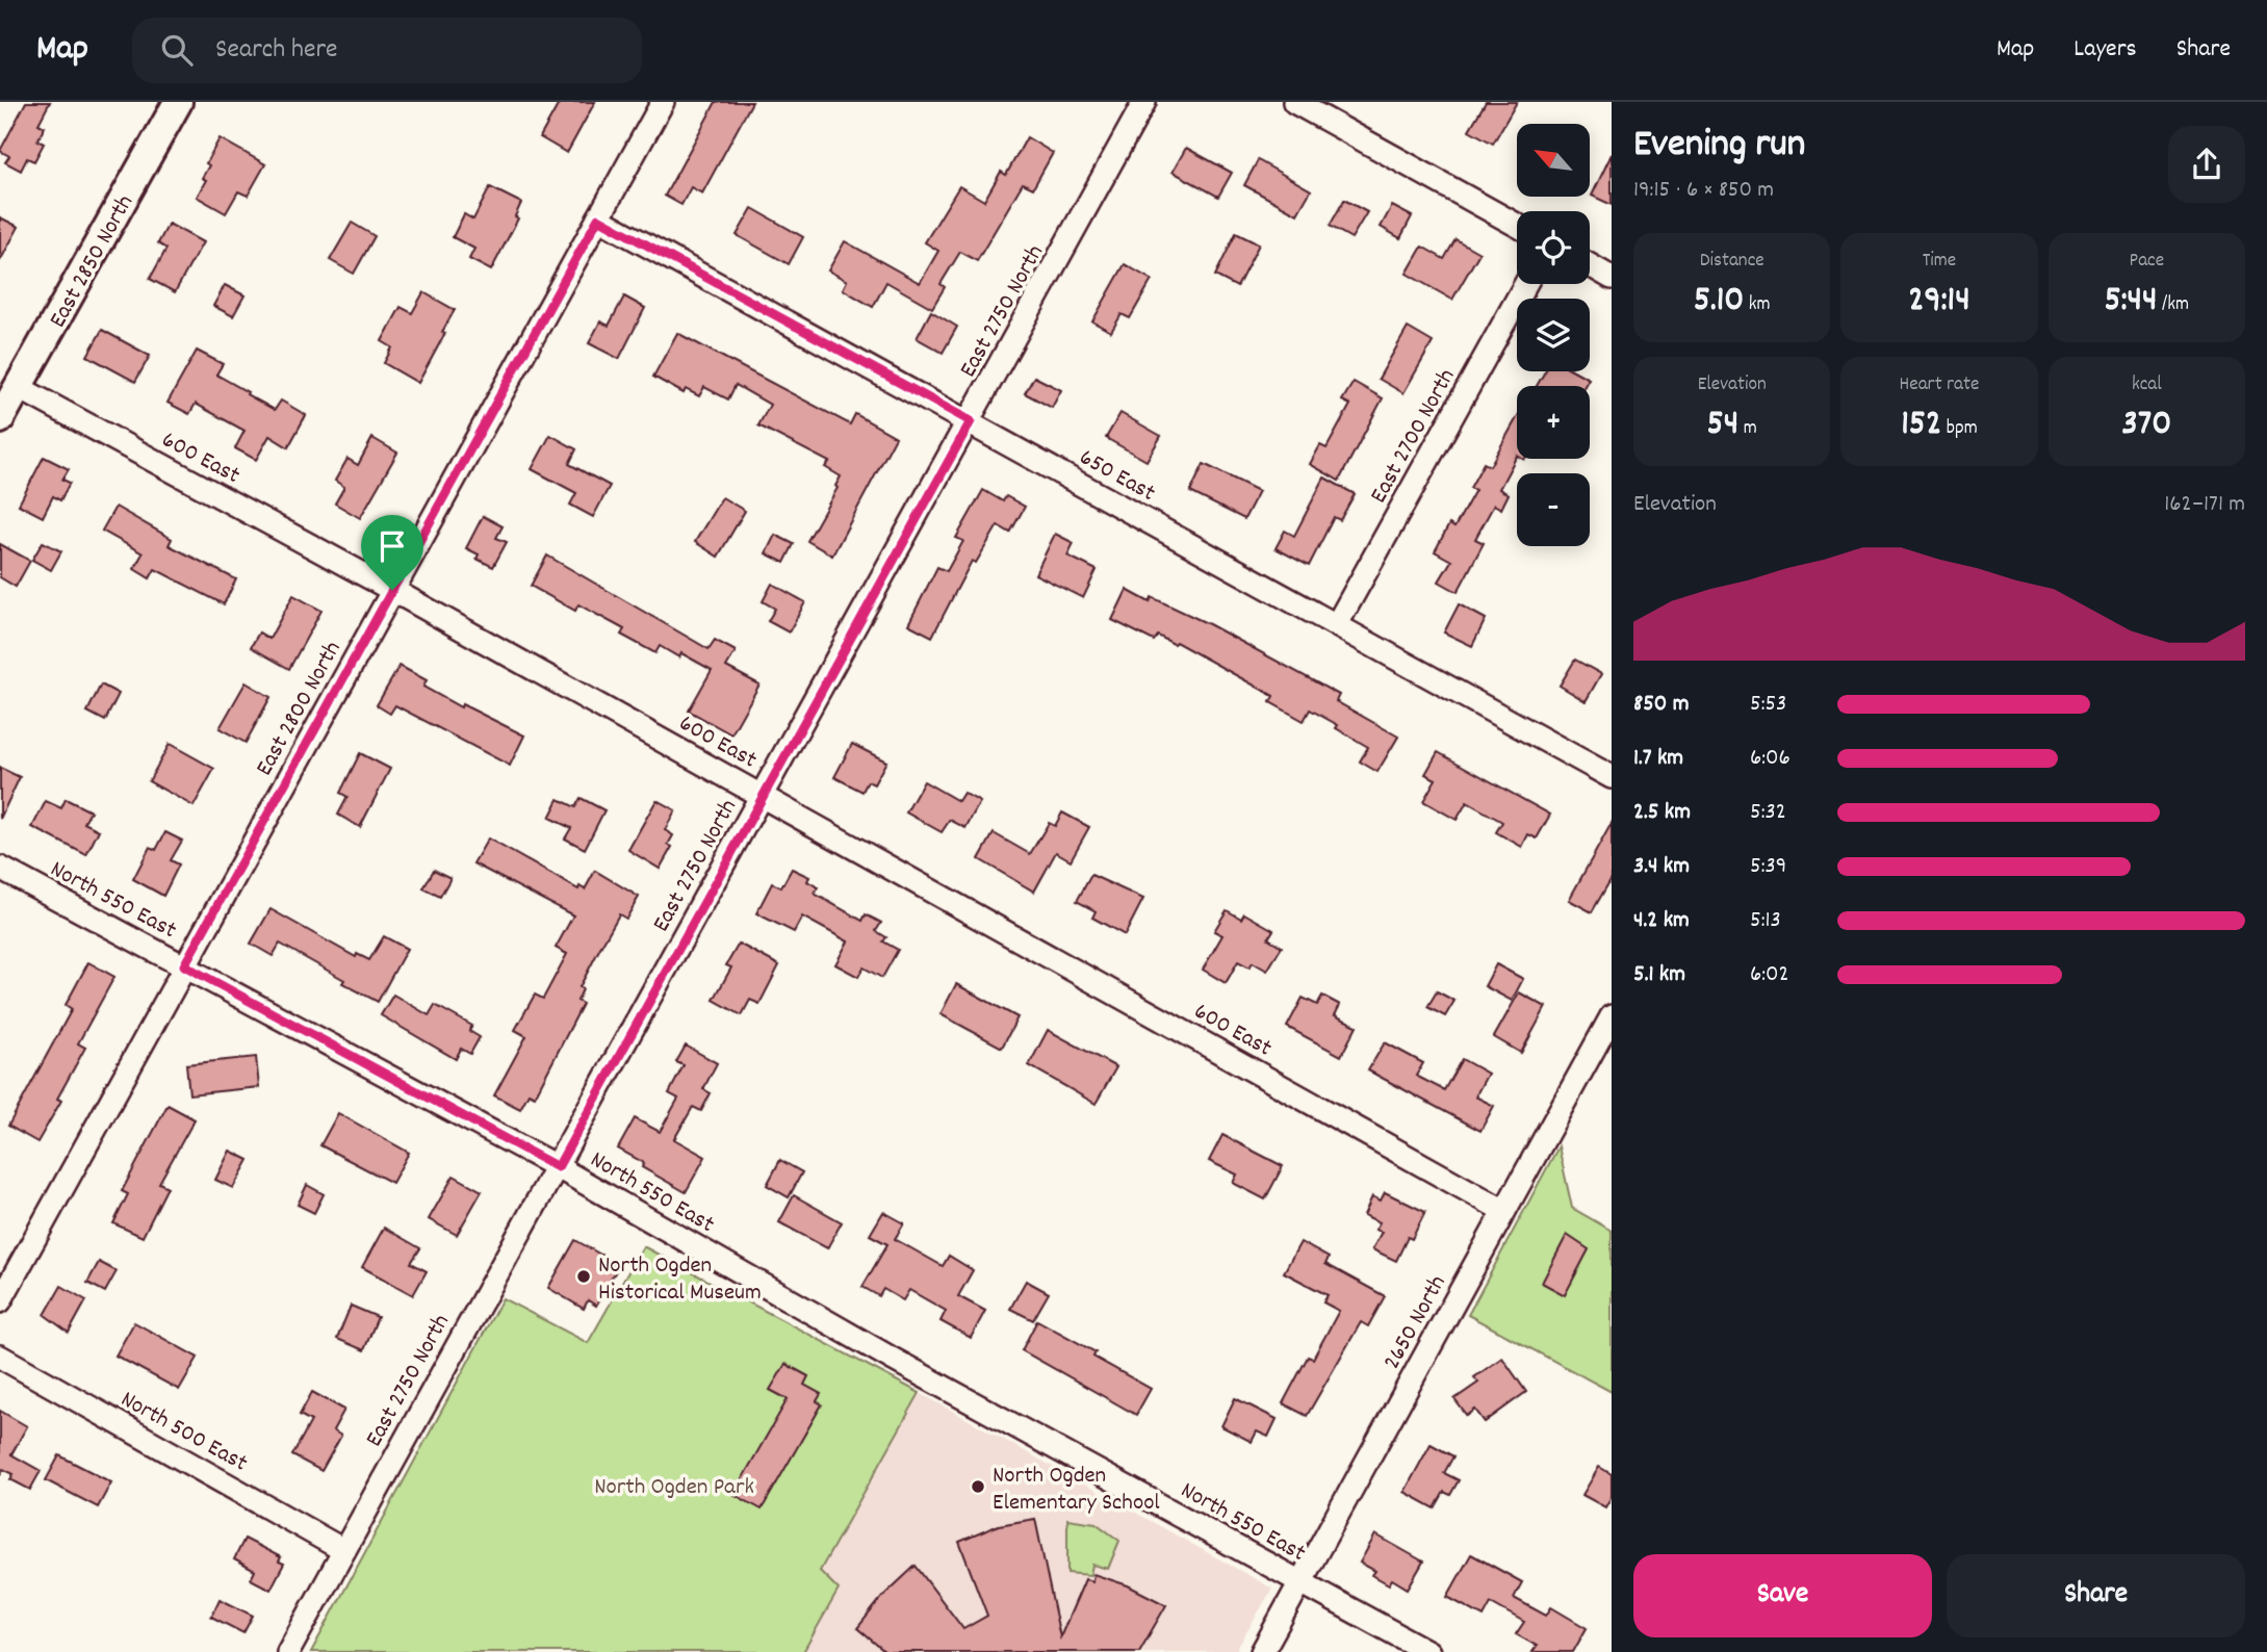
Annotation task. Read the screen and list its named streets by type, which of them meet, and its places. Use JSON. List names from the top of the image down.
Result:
{
  "streets": {
    "street": [
      "East 2850 North",
      "East 2750 North",
      "East 2700 North",
      "600 East",
      "650 East",
      "East 2800 North",
      "North 550 East",
      "2650 North",
      "North 500 East"
    ]
  },
  "crossings": [
    ["East 2850 North", "600 East"],
    ["East 2750 North", "600 East"],
    ["East 2750 North", "650 East"],
    ["East 2750 North", "North 550 East"],
    ["East 2750 North", "North 500 East"],
    ["East 2700 North", "650 East"],
    ["600 East", "East 2800 North"],
    ["600 East", "2650 North"],
    ["650 East", "East 2800 North"],
    ["East 2800 North", "North 550 East"],
    ["North 550 East", "2650 North"]
  ],
  "parks": ["North Ogden Park"],
  "places": ["North Ogden Historical Museum", "North Ogden Elementary School"],
  "north": "top left",
  "page": {
    "header": "Map",
    "search": "Search here",
    "nav": ["Map", "Layers", "Share"],
    "heading": ["Evening run", "19:15 · 6 × 850 m"],
    "map_buttons": ["+", "−"],
    "stats": [
      ["Distance", "5.10 km"],
      ["Time", "29:14"],
      ["Pace", "5:44 /km"],
      ["Elevation", "54 m"],
      ["Heart rate", "152 bpm"],
      ["kcal", "370"]
    ],
    "chart": ["Elevation", "162–171 m"],
    "list": [
      {
        "name": "850 m",
        "note": "5:53"
      },
      {
        "name": "1.7 km",
        "note": "6:06"
      },
      {
        "name": "2.5 km",
        "note": "5:32"
      },
      {
        "name": "3.4 km",
        "note": "5:39"
      },
      {
        "name": "4.2 km",
        "note": "5:13"
      },
      {
        "name": "5.1 km",
        "note": "6:02"
      }
    ],
    "buttons": ["Save", "Share"]
  }
}
